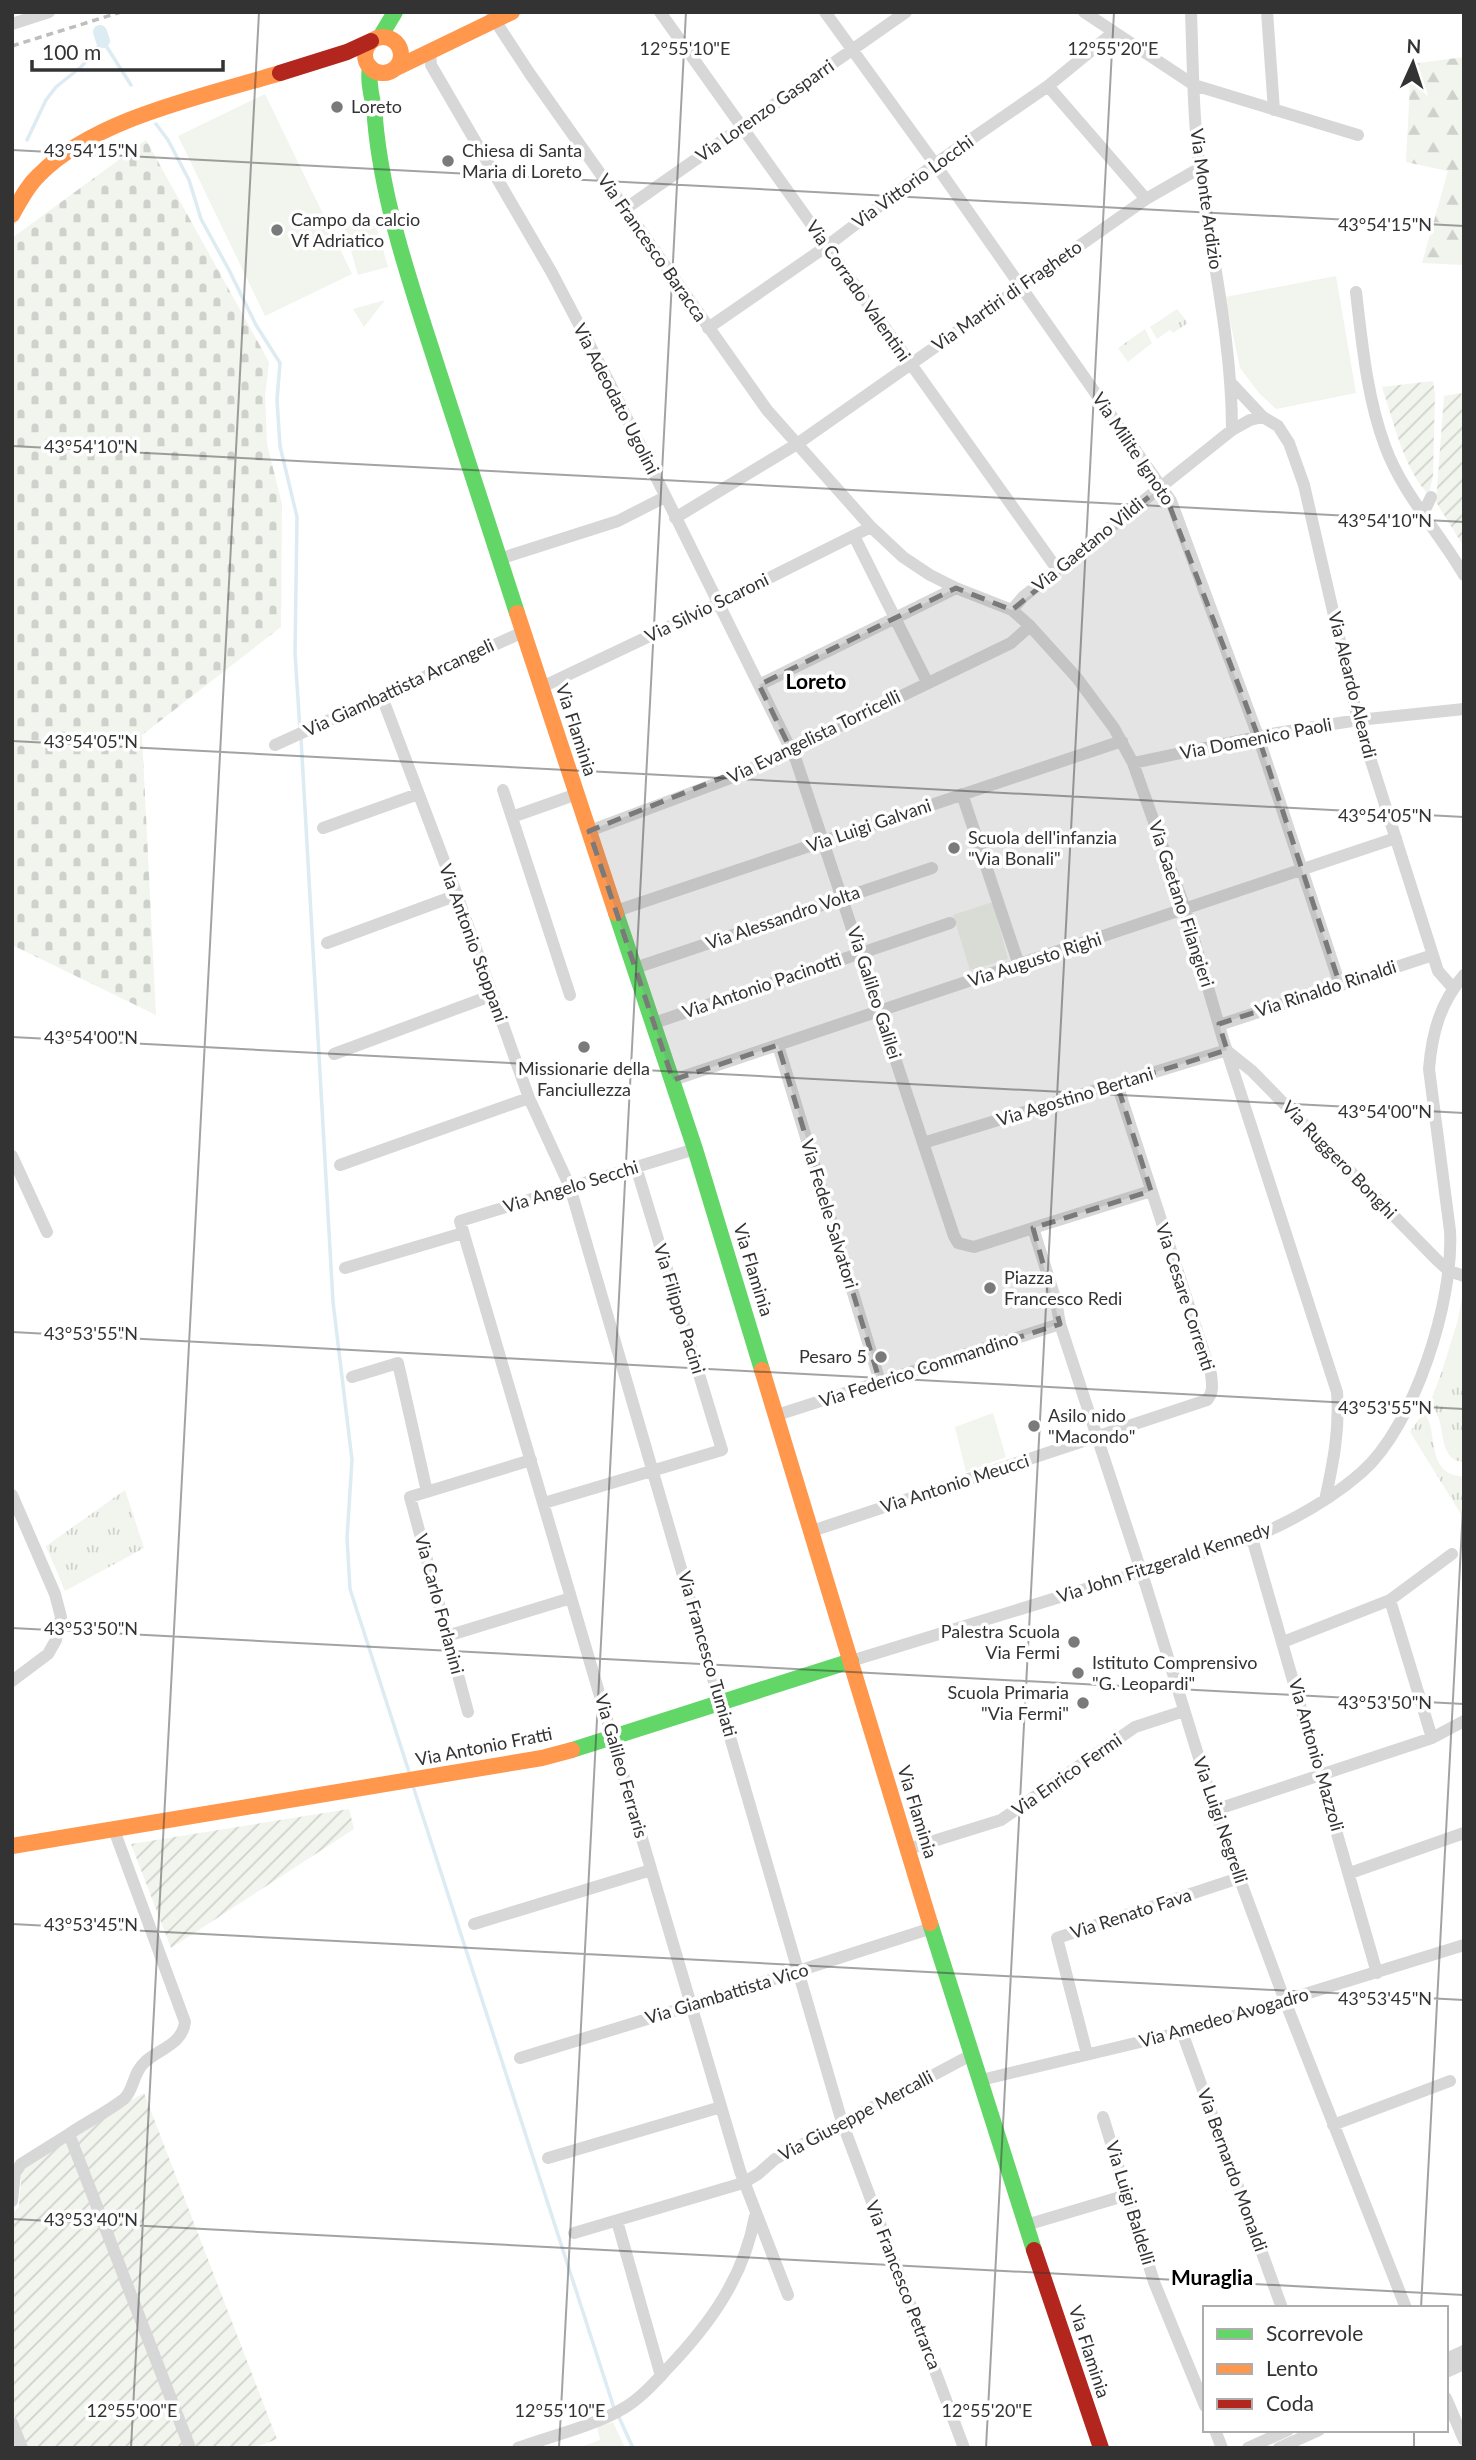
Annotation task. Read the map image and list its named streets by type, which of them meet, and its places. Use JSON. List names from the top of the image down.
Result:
{
  "streets": {
    "street": [
      "Via Lorenzo Gasparri",
      "Via Vittorio Locchi",
      "Via Monte Ardizio",
      "Via Francesco Baracca",
      "Via Corrado Valentini",
      "Via Martiri di Fragheto",
      "Via Adeodato Ugolini",
      "Via Milite Ignoto",
      "Via Gaetano Vildi",
      "Via Silvio Scaroni",
      "Via Aleardo Aleardi",
      "Via Giambattista Arcangeli",
      "Via Flaminia",
      "Via Evangelista Torricelli",
      "Via Domenico Paoli",
      "Via Luigi Galvani",
      "Via Gaetano Filangieri",
      "Via Alessandro Volta",
      "Via Antonio Stoppani",
      "Via Augusto Righi",
      "Via Antonio Pacinotti",
      "Via Rinaldo Rinaldi",
      "Via Galileo Galilei",
      "Via Agostino Bertani",
      "Via Ruggero Bonghi",
      "Via Angelo Secchi",
      "Via Fedele Salvatori",
      "Via Cesare Correnti",
      "Via Filippo Pacini",
      "Via Federico Commandino",
      "Via Antonio Meucci",
      "Via John Fitzgerald Kennedy",
      "Via Carlo Forlanini",
      "Via Francesco Tumiati",
      "Via Antonio Fratti",
      "Via Antonio Mazzoli",
      "Via Galileo Ferraris",
      "Via Enrico Fermi",
      "Via Luigi Negrelli",
      "Via Renato Fava",
      "Via Giambattista Vico",
      "Via Amedeo Avogadro",
      "Via Giuseppe Mercalli",
      "Via Bernardo Monaldi",
      "Via Luigi Baldelli",
      "Via Francesco Petrarca"
    ]
  },
  "crossings": [
    ["Via Lorenzo Gasparri", "Via Francesco Baracca"],
    ["Via Lorenzo Gasparri", "Via Corrado Valentini"],
    ["Via Lorenzo Gasparri", "Via Milite Ignoto"],
    ["Via Vittorio Locchi", "Via Francesco Baracca"],
    ["Via Vittorio Locchi", "Via Corrado Valentini"],
    ["Via Vittorio Locchi", "Via Milite Ignoto"],
    ["Via Monte Ardizio", "Via Martiri di Fragheto"],
    ["Via Monte Ardizio", "Via Gaetano Vildi"],
    ["Via Francesco Baracca", "Via Martiri di Fragheto"],
    ["Via Francesco Baracca", "Via Gaetano Filangieri"],
    ["Via Corrado Valentini", "Via Martiri di Fragheto"],
    ["Via Corrado Valentini", "Via Gaetano Vildi"],
    ["Via Martiri di Fragheto", "Via Adeodato Ugolini"],
    ["Via Martiri di Fragheto", "Via Milite Ignoto"],
    ["Via Martiri di Fragheto", "Via Gaetano Filangieri"],
    ["Via Adeodato Ugolini", "Via Silvio Scaroni"],
    ["Via Adeodato Ugolini", "Via Evangelista Torricelli"],
    ["Via Adeodato Ugolini", "Via Galileo Galilei"],
    ["Via Milite Ignoto", "Via Gaetano Vildi"],
    ["Via Milite Ignoto", "Via Domenico Paoli"],
    ["Via Milite Ignoto", "Via Augusto Righi"],
    ["Via Milite Ignoto", "Via Rinaldo Rinaldi"],
    ["Via Gaetano Vildi", "Via Gaetano Filangieri"],
    ["Via Silvio Scaroni", "Via Flaminia"],
    ["Via Silvio Scaroni", "Via Gaetano Filangieri"],
    ["Via Aleardo Aleardi", "Via Domenico Paoli"],
    ["Via Aleardo Aleardi", "Via Augusto Righi"],
    ["Via Aleardo Aleardi", "Via Rinaldo Rinaldi"],
    ["Via Aleardo Aleardi", "Via John Fitzgerald Kennedy"],
    ["Via Giambattista Arcangeli", "Via Flaminia"],
    ["Via Giambattista Arcangeli", "Via Antonio Stoppani"],
    ["Via Flaminia", "Via Evangelista Torricelli"],
    ["Via Flaminia", "Via Luigi Galvani"],
    ["Via Flaminia", "Via Alessandro Volta"],
    ["Via Flaminia", "Via Augusto Righi"],
    ["Via Flaminia", "Via Antonio Pacinotti"],
    ["Via Flaminia", "Via Angelo Secchi"],
    ["Via Flaminia", "Via Federico Commandino"],
    ["Via Flaminia", "Via Antonio Meucci"],
    ["Via Flaminia", "Via John Fitzgerald Kennedy"],
    ["Via Flaminia", "Via Antonio Fratti"],
    ["Via Flaminia", "Via Enrico Fermi"],
    ["Via Flaminia", "Via Giambattista Vico"],
    ["Via Flaminia", "Via Amedeo Avogadro"],
    ["Via Flaminia", "Via Giuseppe Mercalli"],
    ["Via Evangelista Torricelli", "Via Gaetano Filangieri"],
    ["Via Evangelista Torricelli", "Via Galileo Galilei"],
    ["Via Domenico Paoli", "Via Gaetano Filangieri"],
    ["Via Luigi Galvani", "Via Gaetano Filangieri"],
    ["Via Luigi Galvani", "Via Galileo Galilei"],
    ["Via Gaetano Filangieri", "Via Augusto Righi"],
    ["Via Gaetano Filangieri", "Via Rinaldo Rinaldi"],
    ["Via Gaetano Filangieri", "Via Agostino Bertani"],
    ["Via Gaetano Filangieri", "Via Ruggero Bonghi"],
    ["Via Gaetano Filangieri", "Via John Fitzgerald Kennedy"],
    ["Via Alessandro Volta", "Via Galileo Galilei"],
    ["Via Antonio Stoppani", "Via Angelo Secchi"],
    ["Via Antonio Stoppani", "Via Francesco Tumiati"],
    ["Via Augusto Righi", "Via Galileo Galilei"],
    ["Via Augusto Righi", "Via Fedele Salvatori"],
    ["Via Antonio Pacinotti", "Via Galileo Galilei"],
    ["Via Galileo Galilei", "Via Agostino Bertani"],
    ["Via Agostino Bertani", "Via Ruggero Bonghi"],
    ["Via Agostino Bertani", "Via Cesare Correnti"],
    ["Via Ruggero Bonghi", "Via John Fitzgerald Kennedy"],
    ["Via Angelo Secchi", "Via Filippo Pacini"],
    ["Via Angelo Secchi", "Via Francesco Tumiati"],
    ["Via Angelo Secchi", "Via Galileo Ferraris"],
    ["Via Fedele Salvatori", "Via Federico Commandino"],
    ["Via Cesare Correnti", "Via Antonio Meucci"],
    ["Via Cesare Correnti", "Via Luigi Negrelli"],
    ["Via Filippo Pacini", "Via Francesco Tumiati"],
    ["Via Federico Commandino", "Via Luigi Negrelli"],
    ["Via Antonio Meucci", "Via Luigi Negrelli"],
    ["Via John Fitzgerald Kennedy", "Via Antonio Fratti"],
    ["Via John Fitzgerald Kennedy", "Via Antonio Mazzoli"],
    ["Via John Fitzgerald Kennedy", "Via Luigi Negrelli"],
    ["Via Francesco Tumiati", "Via Antonio Fratti"],
    ["Via Francesco Tumiati", "Via Giambattista Vico"],
    ["Via Francesco Tumiati", "Via Giuseppe Mercalli"],
    ["Via Francesco Tumiati", "Via Francesco Petrarca"],
    ["Via Antonio Fratti", "Via Galileo Ferraris"],
    ["Via Antonio Mazzoli", "Via Amedeo Avogadro"],
    ["Via Galileo Ferraris", "Via Giambattista Vico"],
    ["Via Galileo Ferraris", "Via Giuseppe Mercalli"],
    ["Via Enrico Fermi", "Via Luigi Negrelli"],
    ["Via Luigi Negrelli", "Via Renato Fava"],
    ["Via Luigi Negrelli", "Via Amedeo Avogadro"],
    ["Via Renato Fava", "Via Amedeo Avogadro"],
    ["Via Amedeo Avogadro", "Via Bernardo Monaldi"],
    ["Via Giuseppe Mercalli", "Via Francesco Petrarca"]
  ],
  "districts": ["Loreto", "Muraglia"],
  "places": [
    "Loreto",
    "Chiesa di Santa Maria di Loreto",
    "Campo da calcio Vf Adriatico",
    "Scuola dell'infanzia \"Via Bonali\"",
    "Missionarie della Fanciullezza",
    "Piazza Francesco Redi",
    "Pesaro 5",
    "Asilo nido \"Macondo\"",
    "Palestra Scuola Via Fermi",
    "Istituto Comprensivo \"G. Leopardi\"",
    "Scuola Primaria \"Via Fermi\""
  ],
  "legend": ["Scorrevole", "Lento", "Coda"],
  "scale_bar": "100 m",
  "north": "top",
  "coordinates": [
    "12°55'10\"E",
    "12°55'20\"E",
    "43°54'15\"N",
    "43°54'10\"N",
    "43°54'05\"N",
    "43°54'00\"N",
    "43°53'55\"N",
    "43°53'50\"N",
    "43°53'45\"N",
    "43°53'40\"N",
    "12°55'00\"E"
  ]
}
